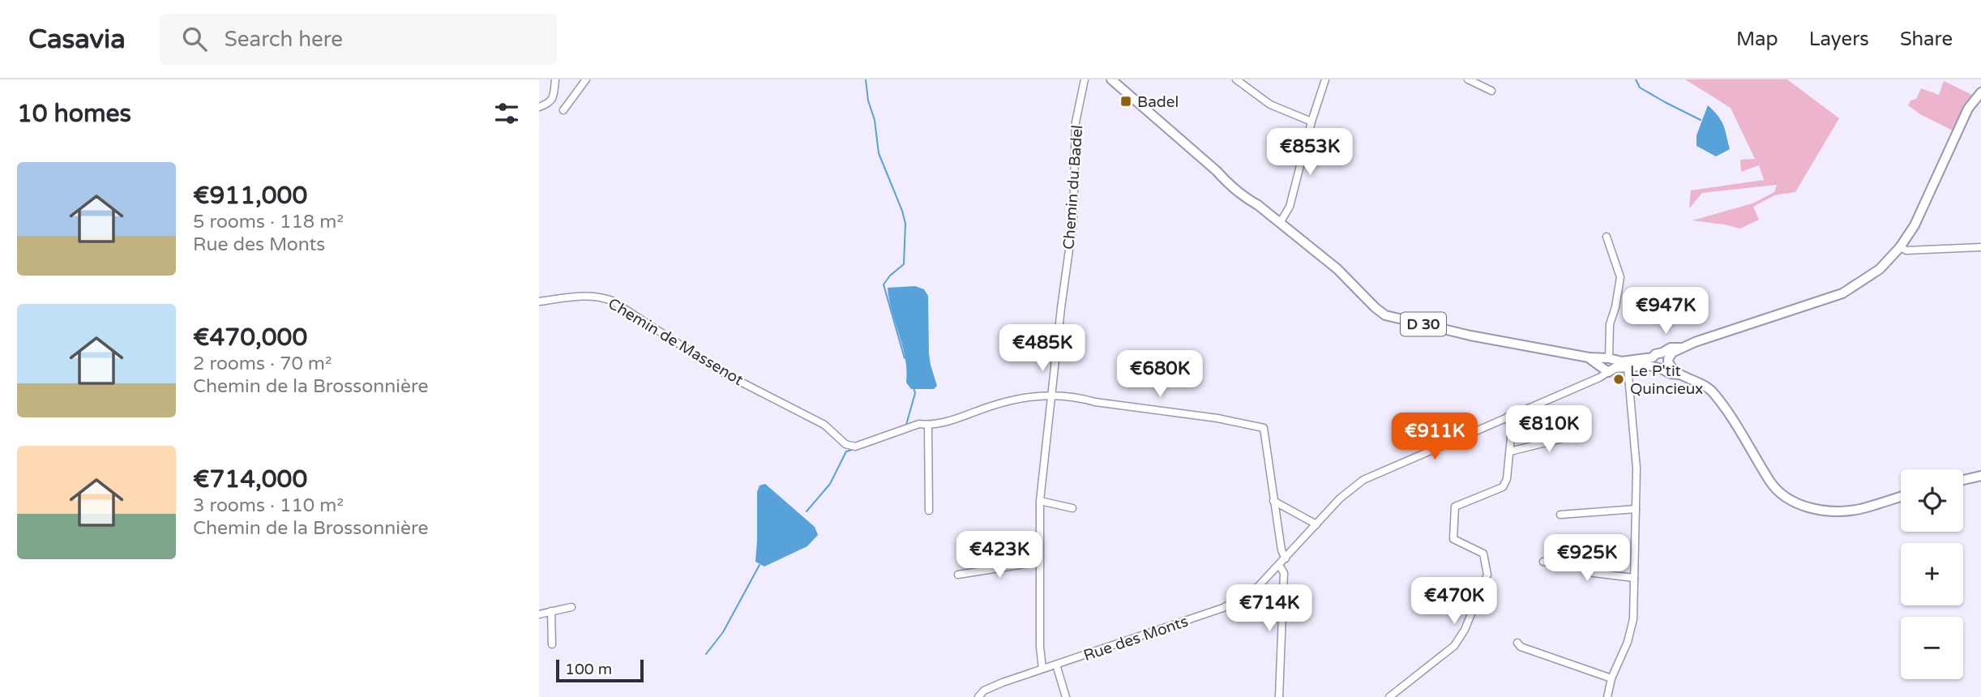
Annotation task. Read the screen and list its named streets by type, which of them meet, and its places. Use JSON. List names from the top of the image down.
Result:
{
  "streets": {
    "main road": ["D 30"],
    "street": ["Chemin du Badel", "Chemin de Massenot", "Rue des Monts"]
  },
  "crossings": [
    ["Chemin du Badel", "Chemin de Massenot"],
    ["Chemin du Badel", "Rue des Monts"],
    ["D 30", "Rue des Monts"]
  ],
  "places": {
    "transit": ["Badel"],
    "other": ["Le P'tit Quincieux"]
  },
  "scale_bar": "100 m",
  "page": {
    "header": "Casavia",
    "search": "Search here",
    "nav": ["Map", "Layers", "Share"],
    "heading": "10 homes",
    "price": [
      "€853K",
      "€947K",
      "€485K",
      "€680K",
      "€810K",
      "€911K",
      "€423K",
      "€925K",
      "€470K",
      "€714K"
    ],
    "list": [
      {
        "name": "€911,000",
        "note": "5 rooms · 118 m² · Rue des Monts"
      },
      {
        "name": "€470,000",
        "note": "2 rooms · 70 m² · Chemin de la Brossonnière"
      },
      {
        "name": "€714,000",
        "note": "3 rooms · 110 m² · Chemin de la Brossonnière"
      }
    ],
    "map_buttons": ["+", "−"],
    "scale": "100 m"
  }
}
